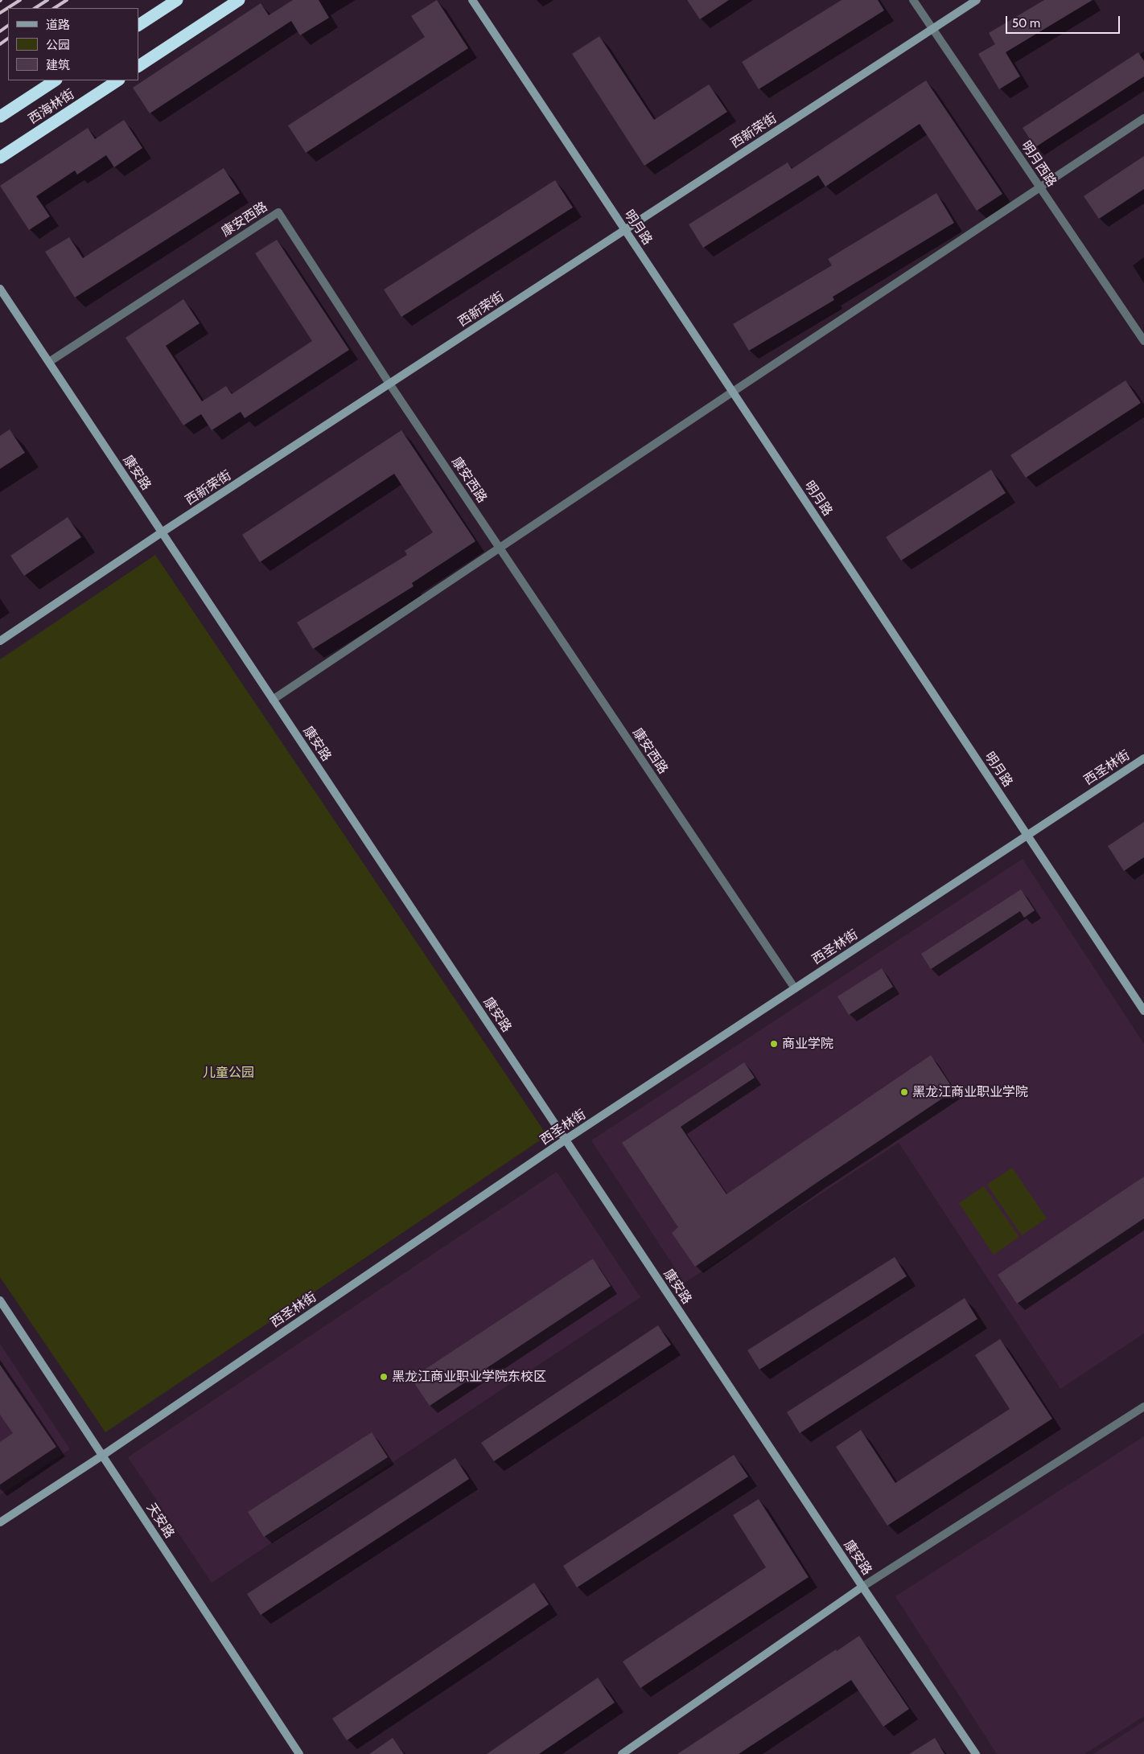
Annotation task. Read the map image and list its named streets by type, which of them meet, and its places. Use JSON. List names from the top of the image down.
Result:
{
  "streets": {
    "highway": ["西海林街"],
    "street": [
      "西新荣街",
      "明月西路",
      "康安西路",
      "明月路",
      "康安路",
      "西圣林街",
      "天安路"
    ]
  },
  "crossings": [
    ["西新荣街", "明月西路"],
    ["西新荣街", "康安西路"],
    ["西新荣街", "明月路"],
    ["西新荣街", "康安路"],
    ["康安西路", "康安路"],
    ["康安西路", "西圣林街"],
    ["明月路", "西圣林街"],
    ["康安路", "西圣林街"],
    ["西圣林街", "天安路"]
  ],
  "parks": ["儿童公园"],
  "places": ["商业学院", "黑龙江商业职业学院", "黑龙江商业职业学院东校区"],
  "legend": ["道路", "公园", "建筑"],
  "scale_bar": "50 m"
}
